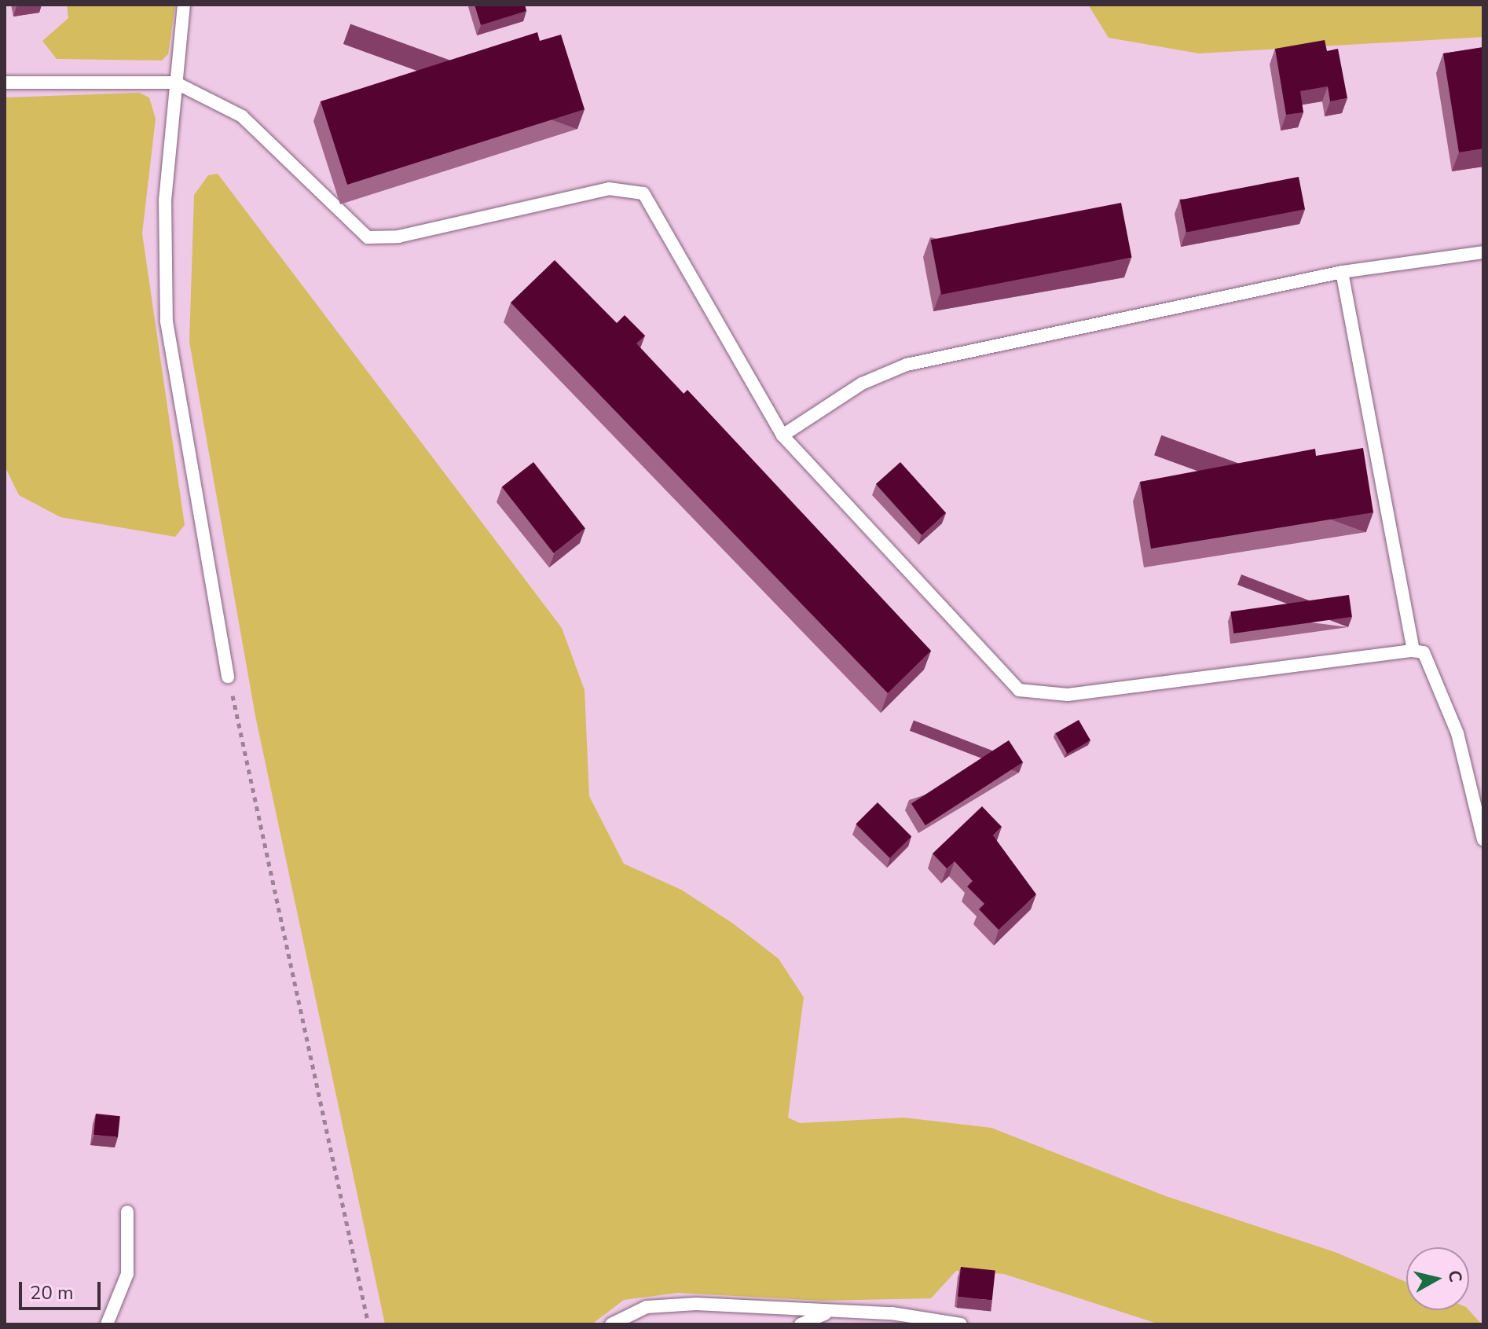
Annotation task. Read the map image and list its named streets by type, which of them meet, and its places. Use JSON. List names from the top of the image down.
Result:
{
  "scale_bar": "20 m",
  "north": "right"
}
